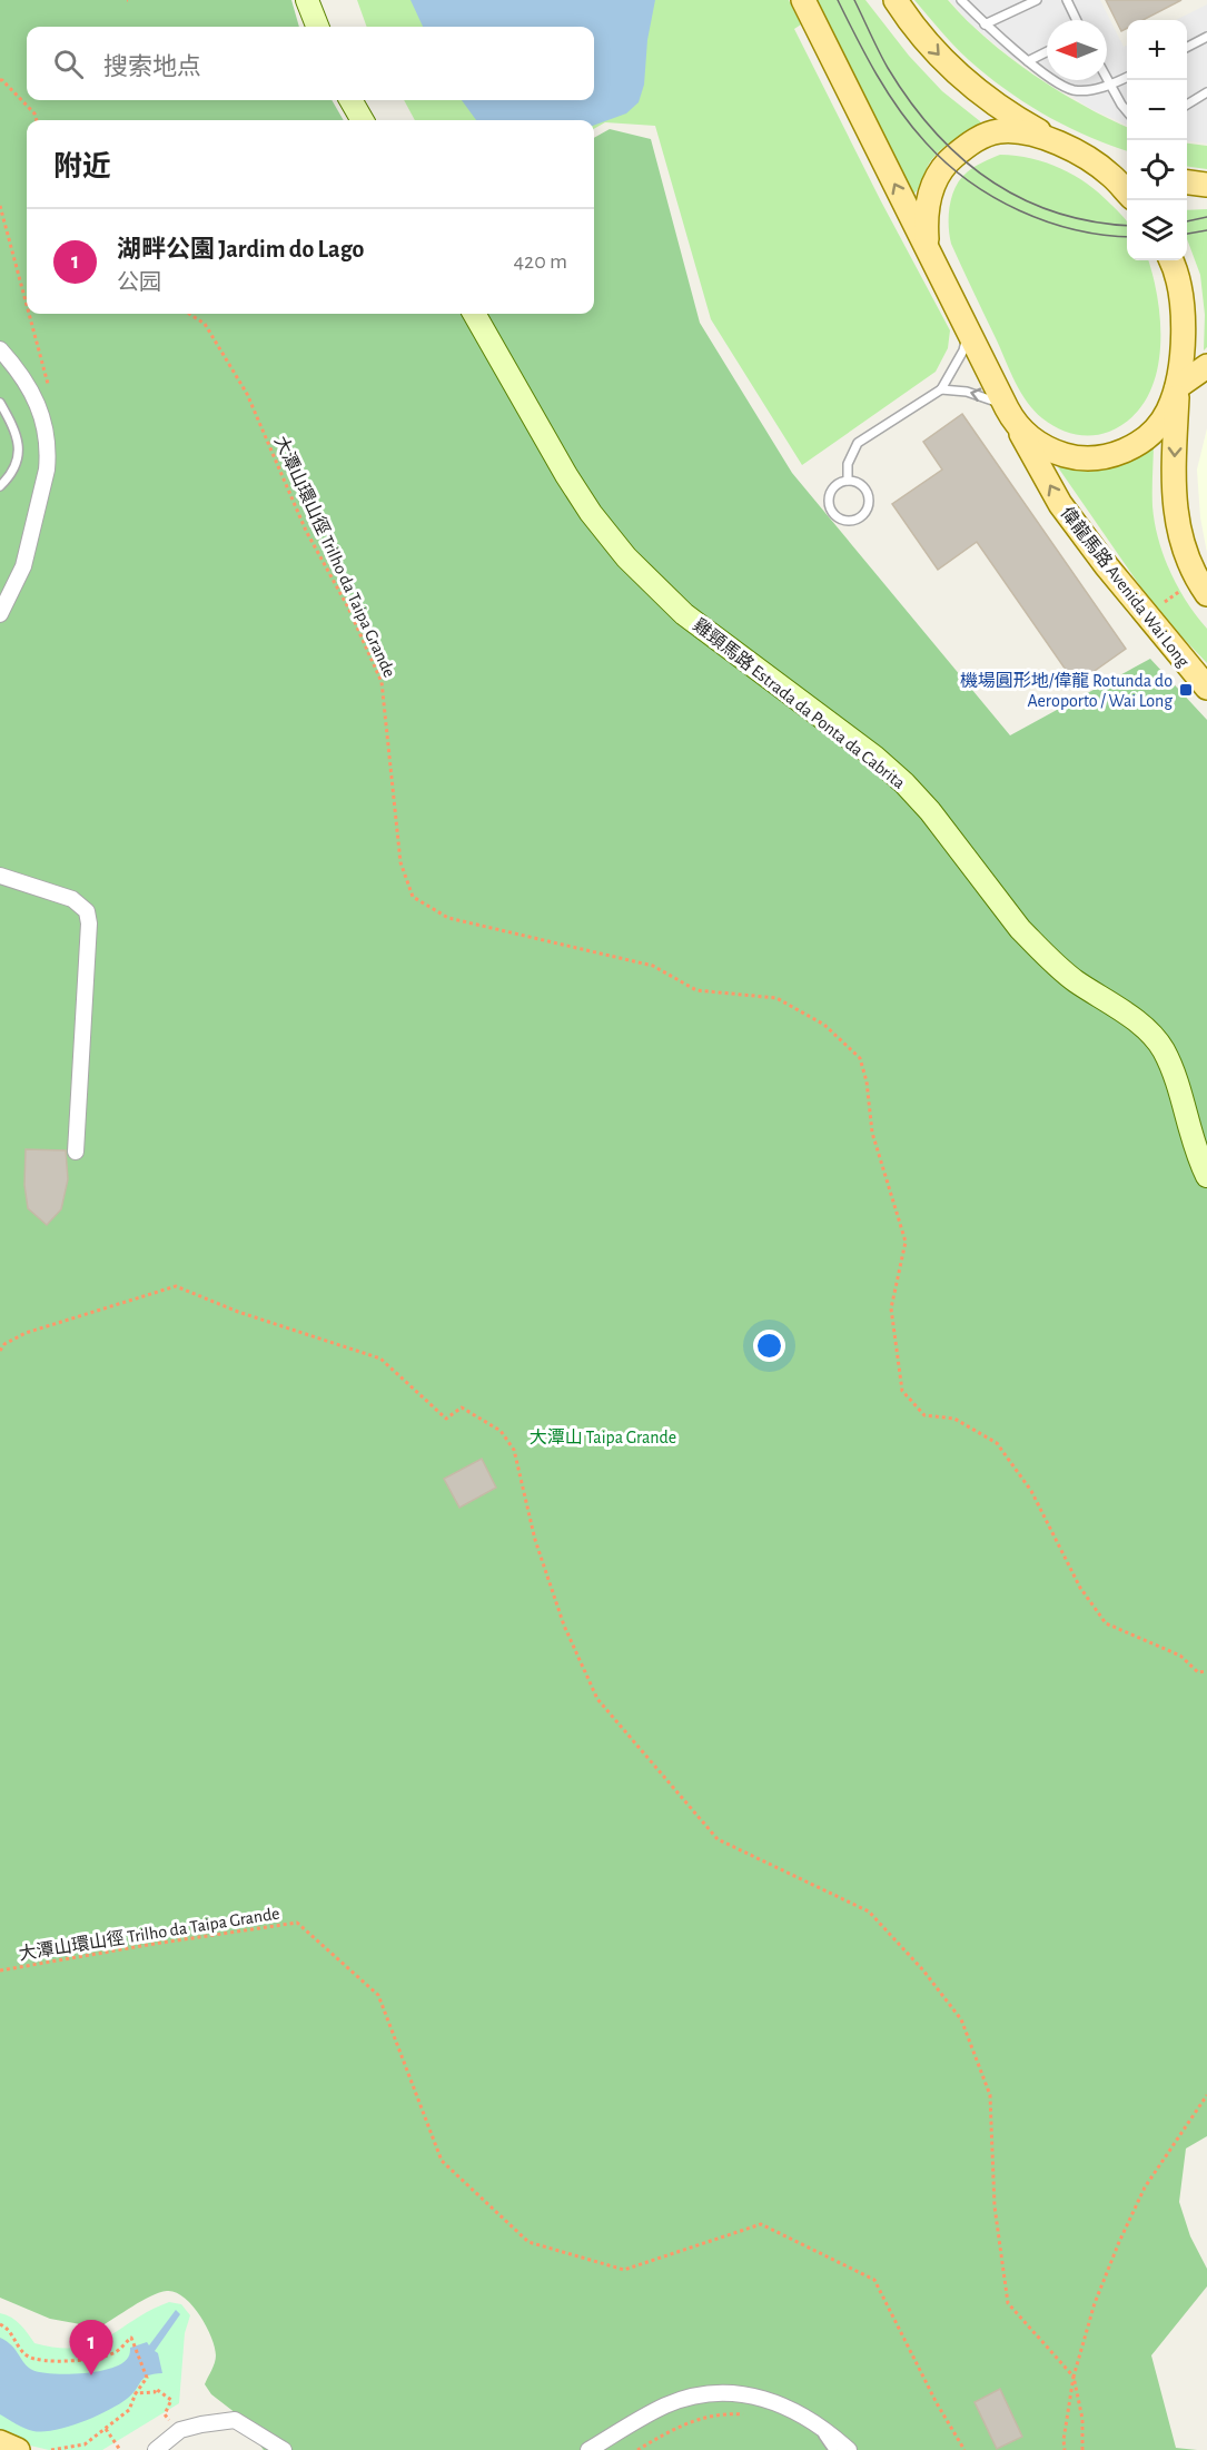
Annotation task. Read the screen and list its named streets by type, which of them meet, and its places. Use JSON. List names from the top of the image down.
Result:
{
  "streets": {
    "main road": ["偉龍馬路 Avenida Wai Long"],
    "street": ["雞頸馬路 Estrada da Ponta da Cabrita"],
    "path": ["大潭山環山徑 Trilho da Taipa Grande"]
  },
  "one_way": ["偉龍馬路 Avenida Wai Long"],
  "parks": ["大潭山 Taipa Grande"],
  "places": {
    "transit": ["機場圓形地/偉龍 Rotunda do Aeroporto / Wai Long"]
  },
  "north": "left",
  "page": {
    "map_buttons": ["+", "−"],
    "search": "搜索地点",
    "heading": "附近",
    "list": [
      {
        "mark": "1",
        "name": "湖畔公園 Jardim do Lago",
        "note": "公园",
        "value": "420 m"
      }
    ],
    "pins": "1"
  }
}
